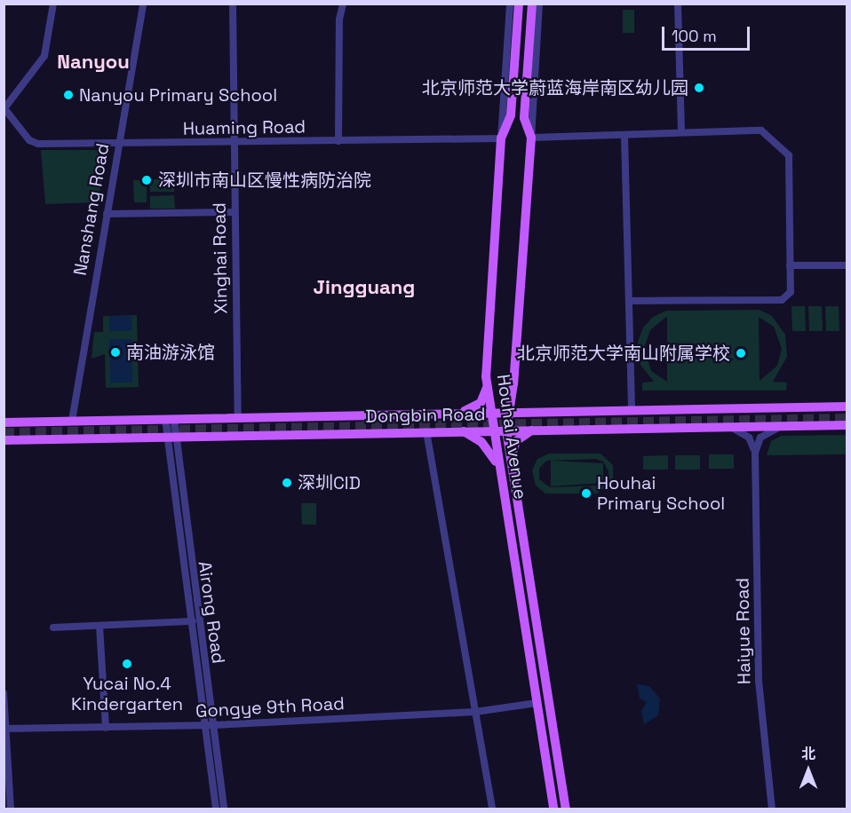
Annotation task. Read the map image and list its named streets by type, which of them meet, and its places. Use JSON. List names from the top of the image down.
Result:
{
  "streets": {
    "main road": ["Dongbin Road", "Houhai Avenue"],
    "street": [
      "Huaming Road",
      "Nanshang Road",
      "Xinghai Road",
      "Airong Road",
      "Haiyue Road",
      "Gongye 9th Road"
    ]
  },
  "crossings": [
    ["Huaming Road", "Nanshang Road"],
    ["Huaming Road", "Xinghai Road"],
    ["Huaming Road", "Houhai Avenue"],
    ["Nanshang Road", "Dongbin Road"],
    ["Xinghai Road", "Dongbin Road"],
    ["Dongbin Road", "Houhai Avenue"],
    ["Dongbin Road", "Airong Road"],
    ["Houhai Avenue", "Gongye 9th Road"],
    ["Airong Road", "Gongye 9th Road"]
  ],
  "districts": ["Nanyou", "Jingguang"],
  "places": [
    "北京师范大学蔚蓝海岸南区幼儿园",
    "Nanyou Primary School",
    "深圳市南山区慢性病防治院",
    "南油游泳馆",
    "北京师范大学南山附属学校",
    "深圳CID",
    "Houhai Primary School",
    "Yucai No.4 Kindergarten"
  ],
  "scale_bar": "100 m",
  "north": "top"
}
